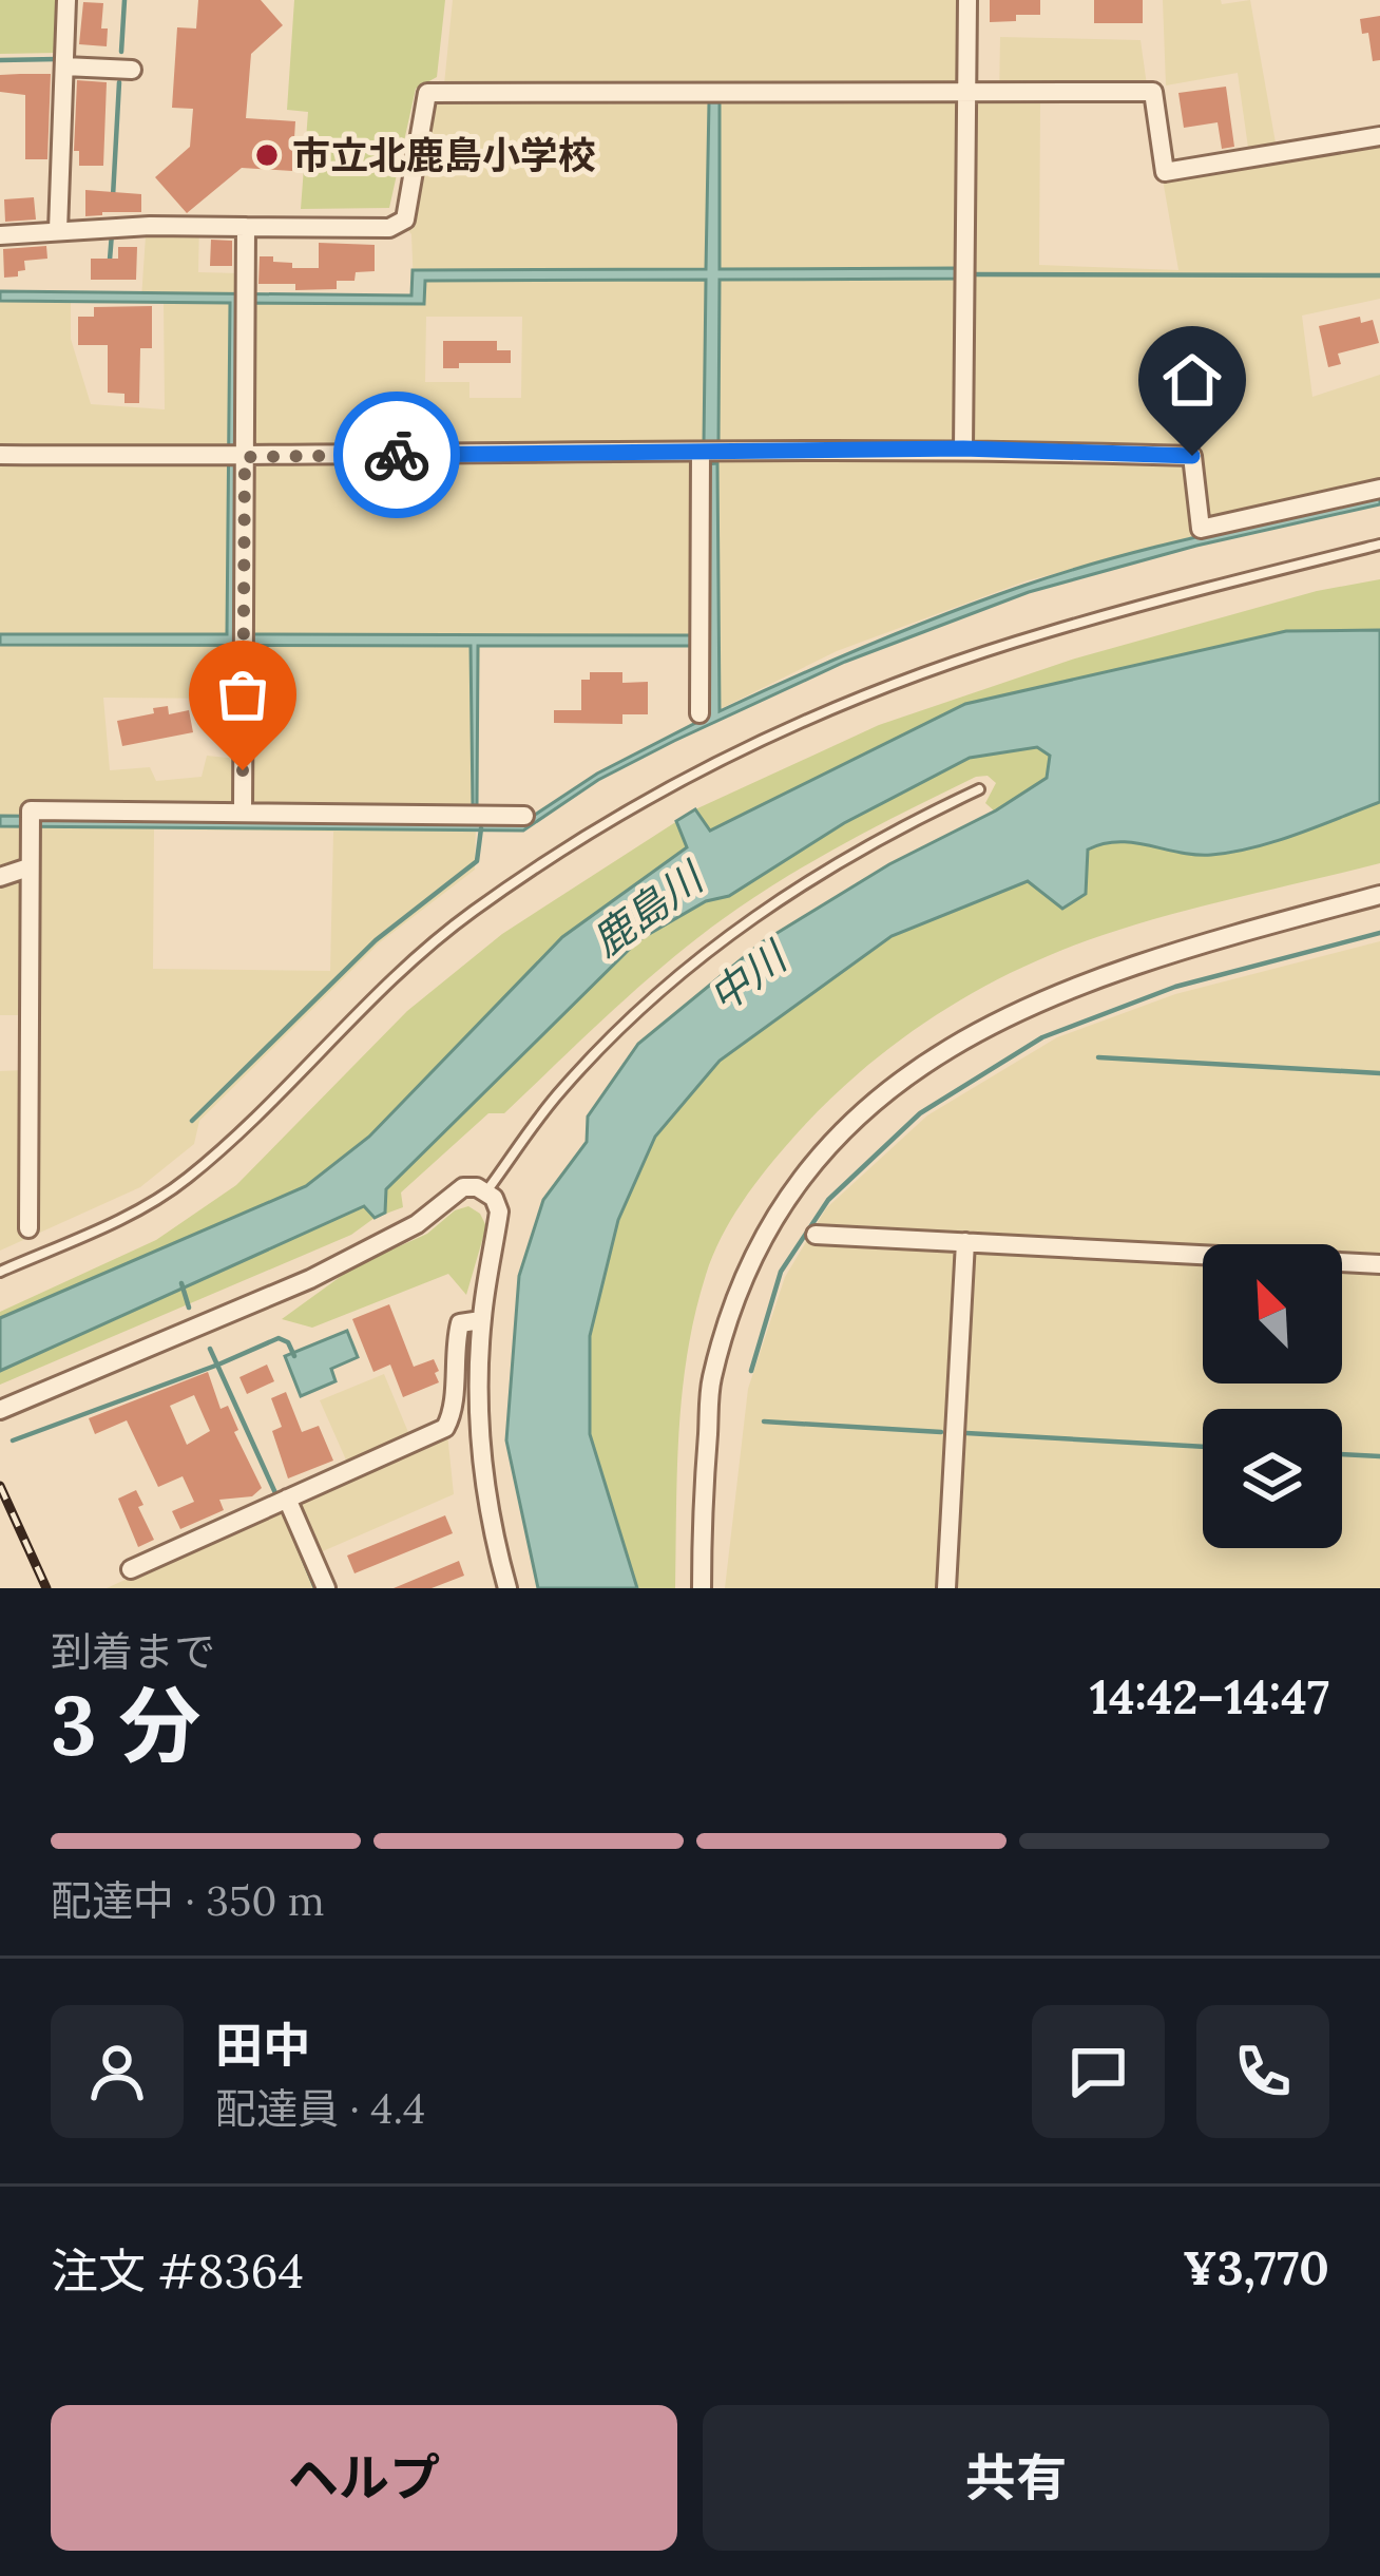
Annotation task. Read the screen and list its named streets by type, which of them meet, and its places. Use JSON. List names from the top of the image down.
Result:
{
  "water": ["鹿島川", "中川"],
  "places": ["市立北鹿島小学校"],
  "north": "top left",
  "page": {
    "heading": ["3 分", "到着まで", "14:42–14:47"],
    "panel": [
      "田中",
      "配達員 · 4.4",
      "注文 #8364",
      "¥3,770"
    ],
    "bar": "配達中 · 350 m",
    "buttons": ["ヘルプ", "共有"]
  }
}
